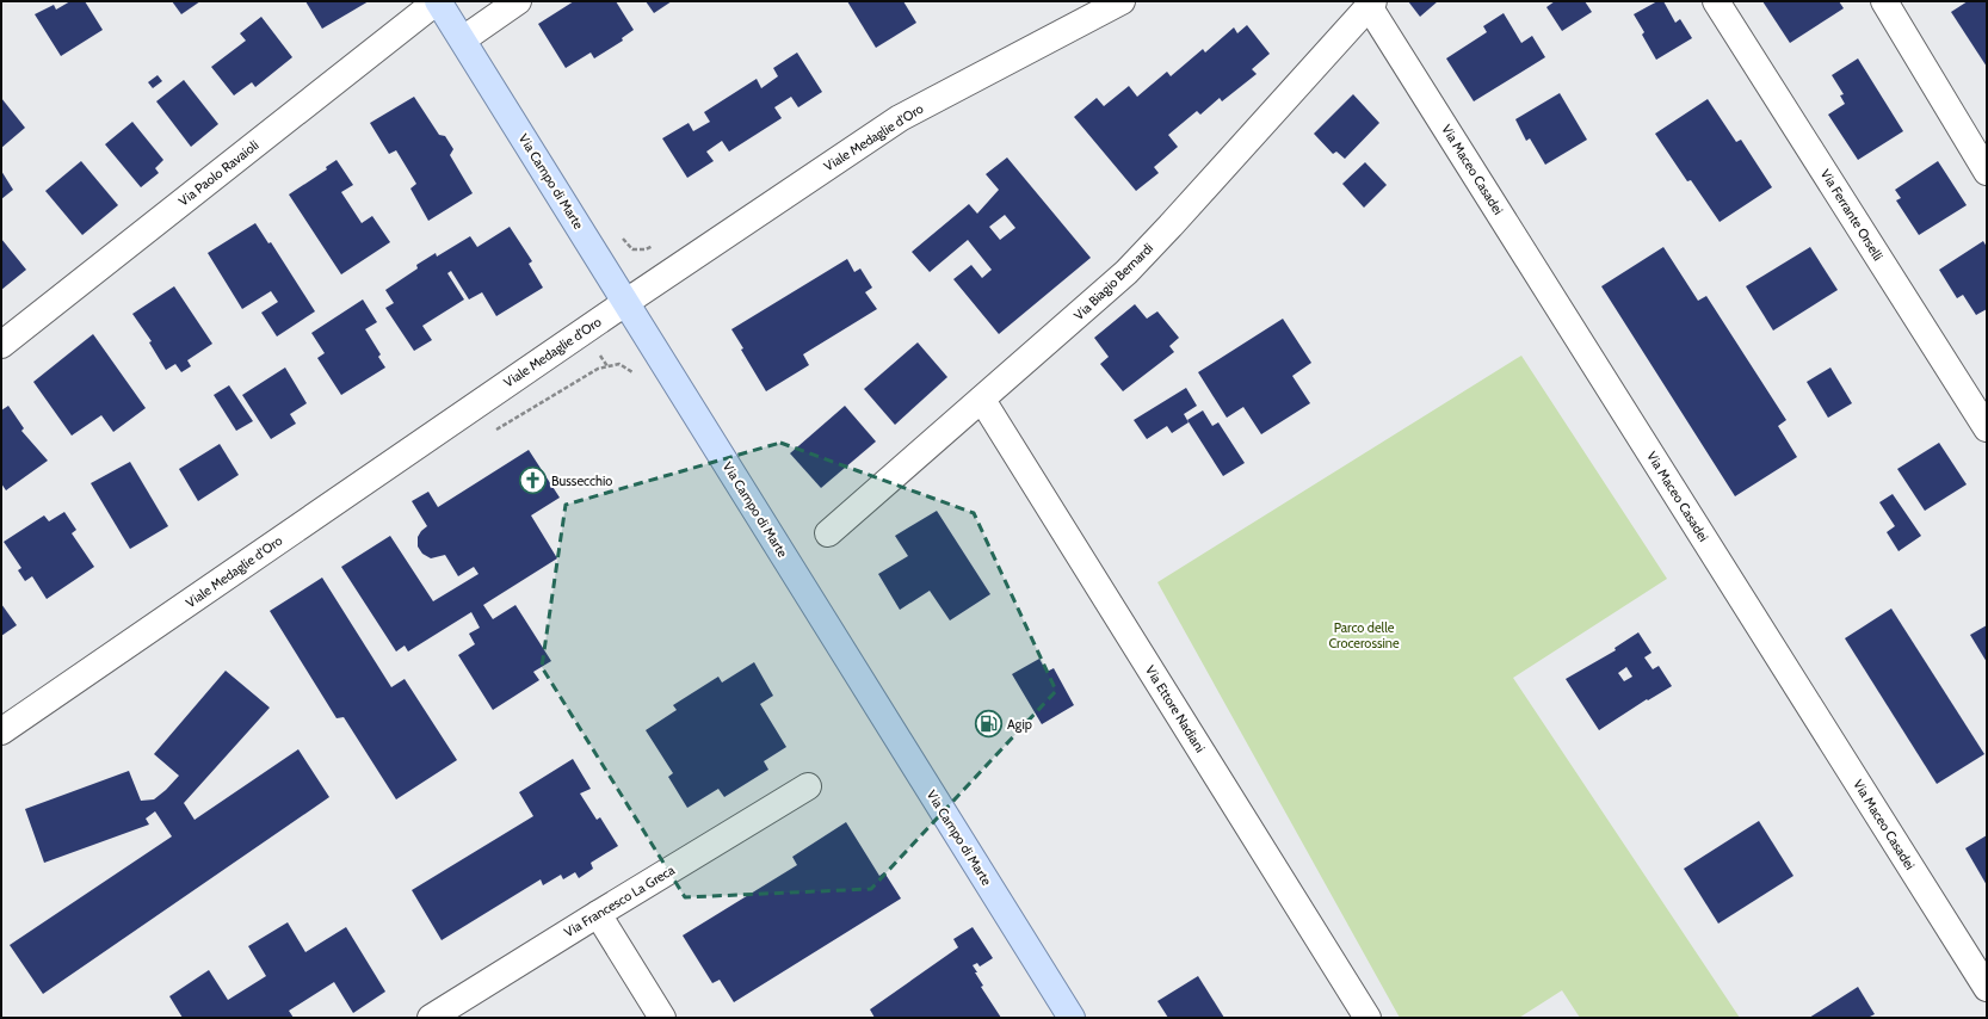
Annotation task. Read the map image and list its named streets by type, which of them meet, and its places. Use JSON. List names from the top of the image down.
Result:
{
  "streets": {
    "main road": ["Via Campo di Marte"],
    "street": [
      "Viale Medaglie d'Oro",
      "Via Maceo Casadei",
      "Via Paolo Ravaioli",
      "Via Ferrante Orselli",
      "Via Biagio Bernardi",
      "Via Ettore Nadiani",
      "Via Francesco La Greca"
    ]
  },
  "crossings": [
    ["Viale Medaglie d'Oro", "Via Campo di Marte"],
    ["Via Maceo Casadei", "Via Biagio Bernardi"],
    ["Via Paolo Ravaioli", "Via Campo di Marte"],
    ["Via Biagio Bernardi", "Via Ettore Nadiani"]
  ],
  "parks": ["Parco delle Crocerossine"],
  "places": {
    "church": ["Bussecchio"],
    "fuel station": ["Agip"]
  }
}
